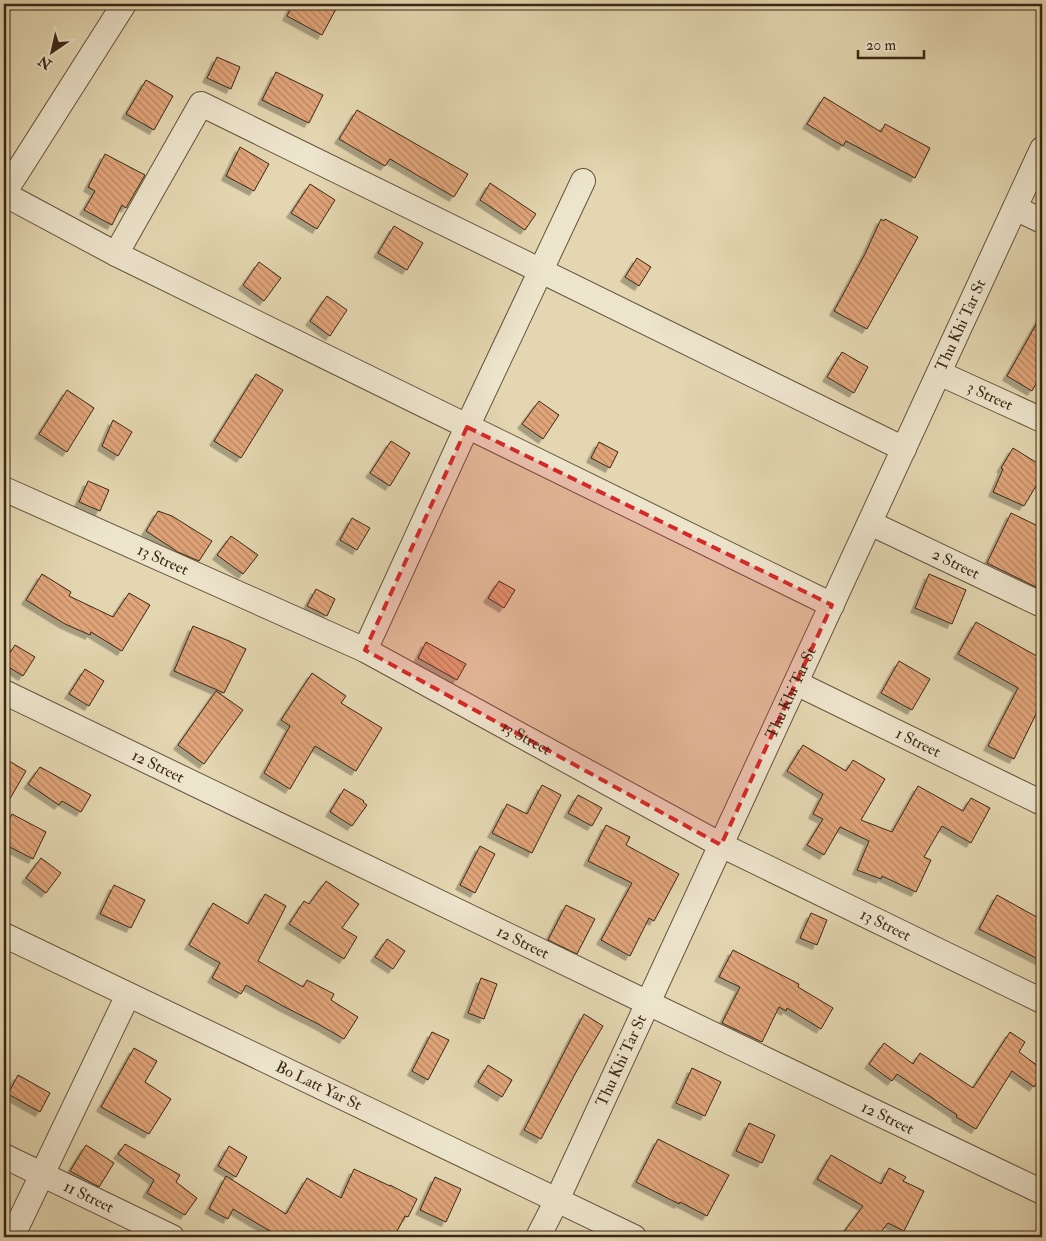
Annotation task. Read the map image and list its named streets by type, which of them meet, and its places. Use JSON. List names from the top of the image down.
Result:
{
  "streets": {
    "street": [
      "Thu Khi Tar St",
      "3 Street",
      "13 Street",
      "2 Street",
      "1 Street",
      "12 Street",
      "Bo Latt Yar St",
      "11 Street"
    ]
  },
  "crossings": [
    ["Thu Khi Tar St", "3 Street"],
    ["Thu Khi Tar St", "13 Street"],
    ["Thu Khi Tar St", "2 Street"],
    ["Thu Khi Tar St", "1 Street"],
    ["Thu Khi Tar St", "12 Street"],
    ["Thu Khi Tar St", "Bo Latt Yar St"]
  ],
  "scale_bar": "20 m",
  "north": "bottom left"
}
